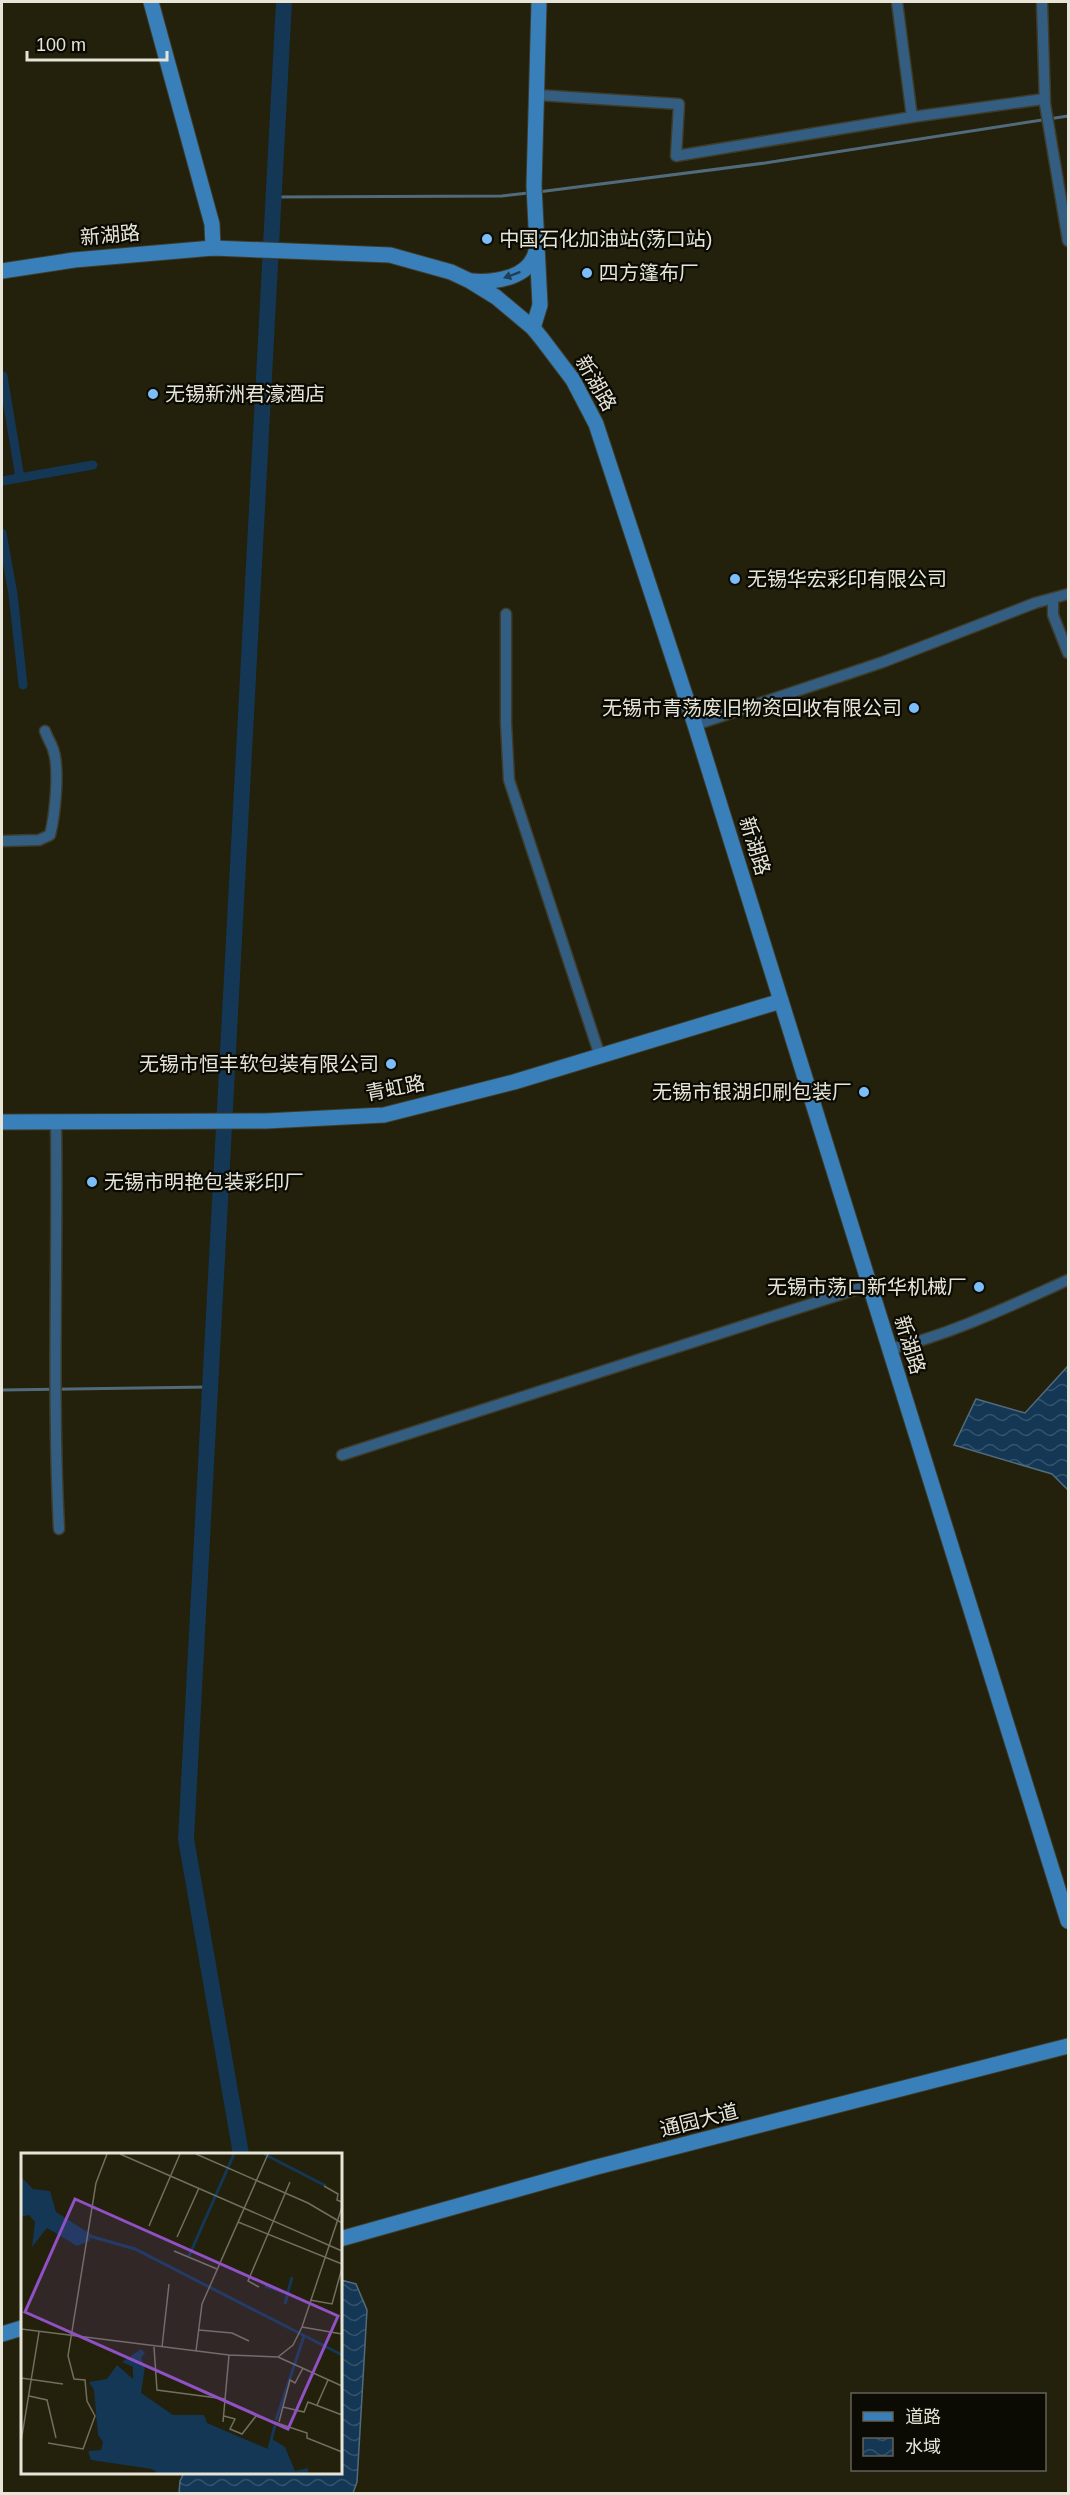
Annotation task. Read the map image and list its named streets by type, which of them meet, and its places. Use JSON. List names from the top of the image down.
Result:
{
  "streets": {
    "street": ["新湖路", "青虹路", "通园大道"]
  },
  "crossings": [
    ["新湖路", "青虹路"]
  ],
  "places": [
    "中国石化加油站(荡口站)",
    "四方篷布厂",
    "无锡新洲君濠酒店",
    "无锡华宏彩印有限公司",
    "无锡市青荡废旧物资回收有限公司",
    "无锡市恒丰软包装有限公司",
    "无锡市银湖印刷包装厂",
    "无锡市明艳包装彩印厂",
    "无锡市荡口新华机械厂"
  ],
  "legend": ["道路", "水域"],
  "scale_bar": "100 m"
}
